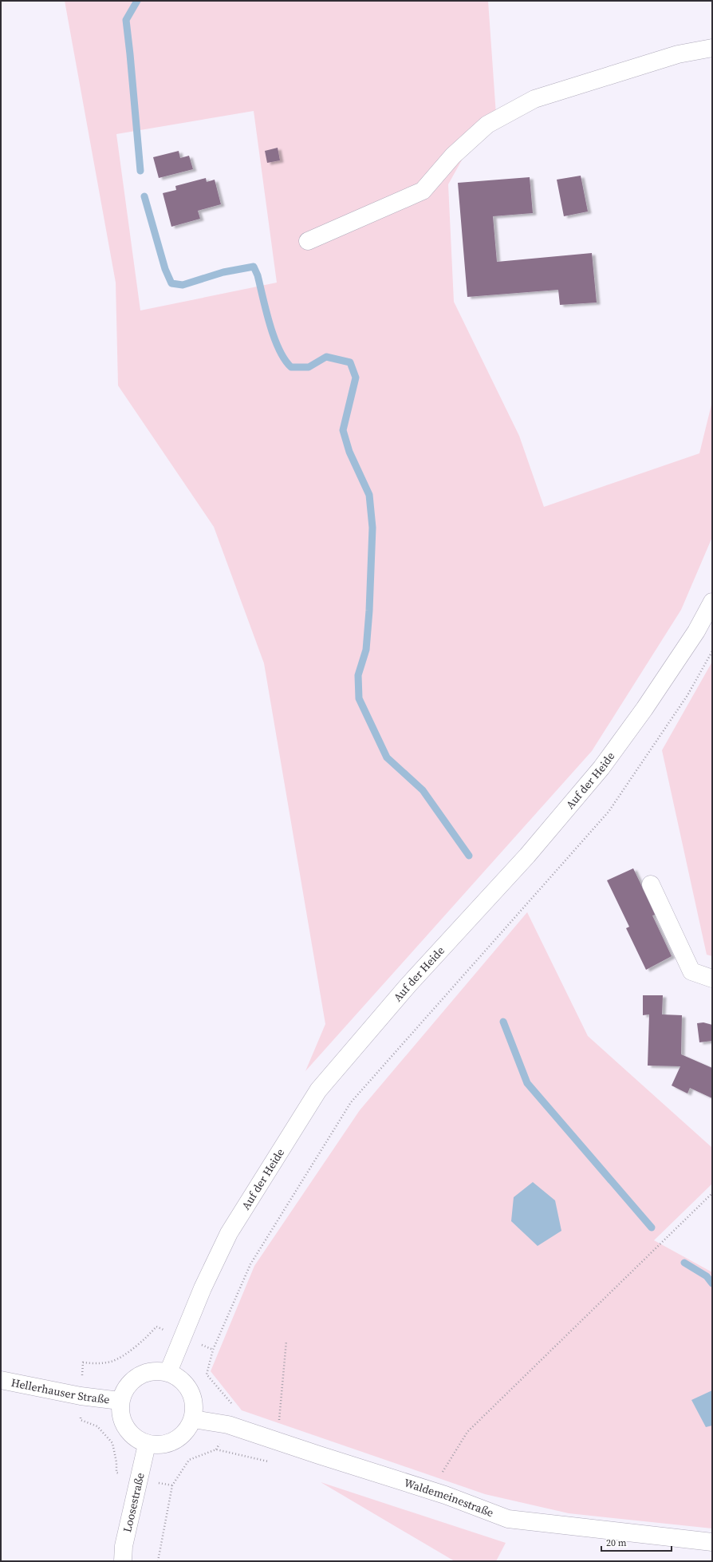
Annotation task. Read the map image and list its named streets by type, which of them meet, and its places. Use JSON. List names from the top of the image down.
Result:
{
  "streets": {
    "street": [
      "Auf der Heide",
      "Hellerhauser Straße",
      "Waldemeinestraße",
      "Loosestraße"
    ]
  },
  "crossings": [
    ["Auf der Heide", "Hellerhauser Straße"],
    ["Auf der Heide", "Waldemeinestraße"],
    ["Auf der Heide", "Loosestraße"],
    ["Hellerhauser Straße", "Waldemeinestraße"],
    ["Hellerhauser Straße", "Loosestraße"],
    ["Waldemeinestraße", "Loosestraße"]
  ],
  "scale_bar": "20 m"
}
